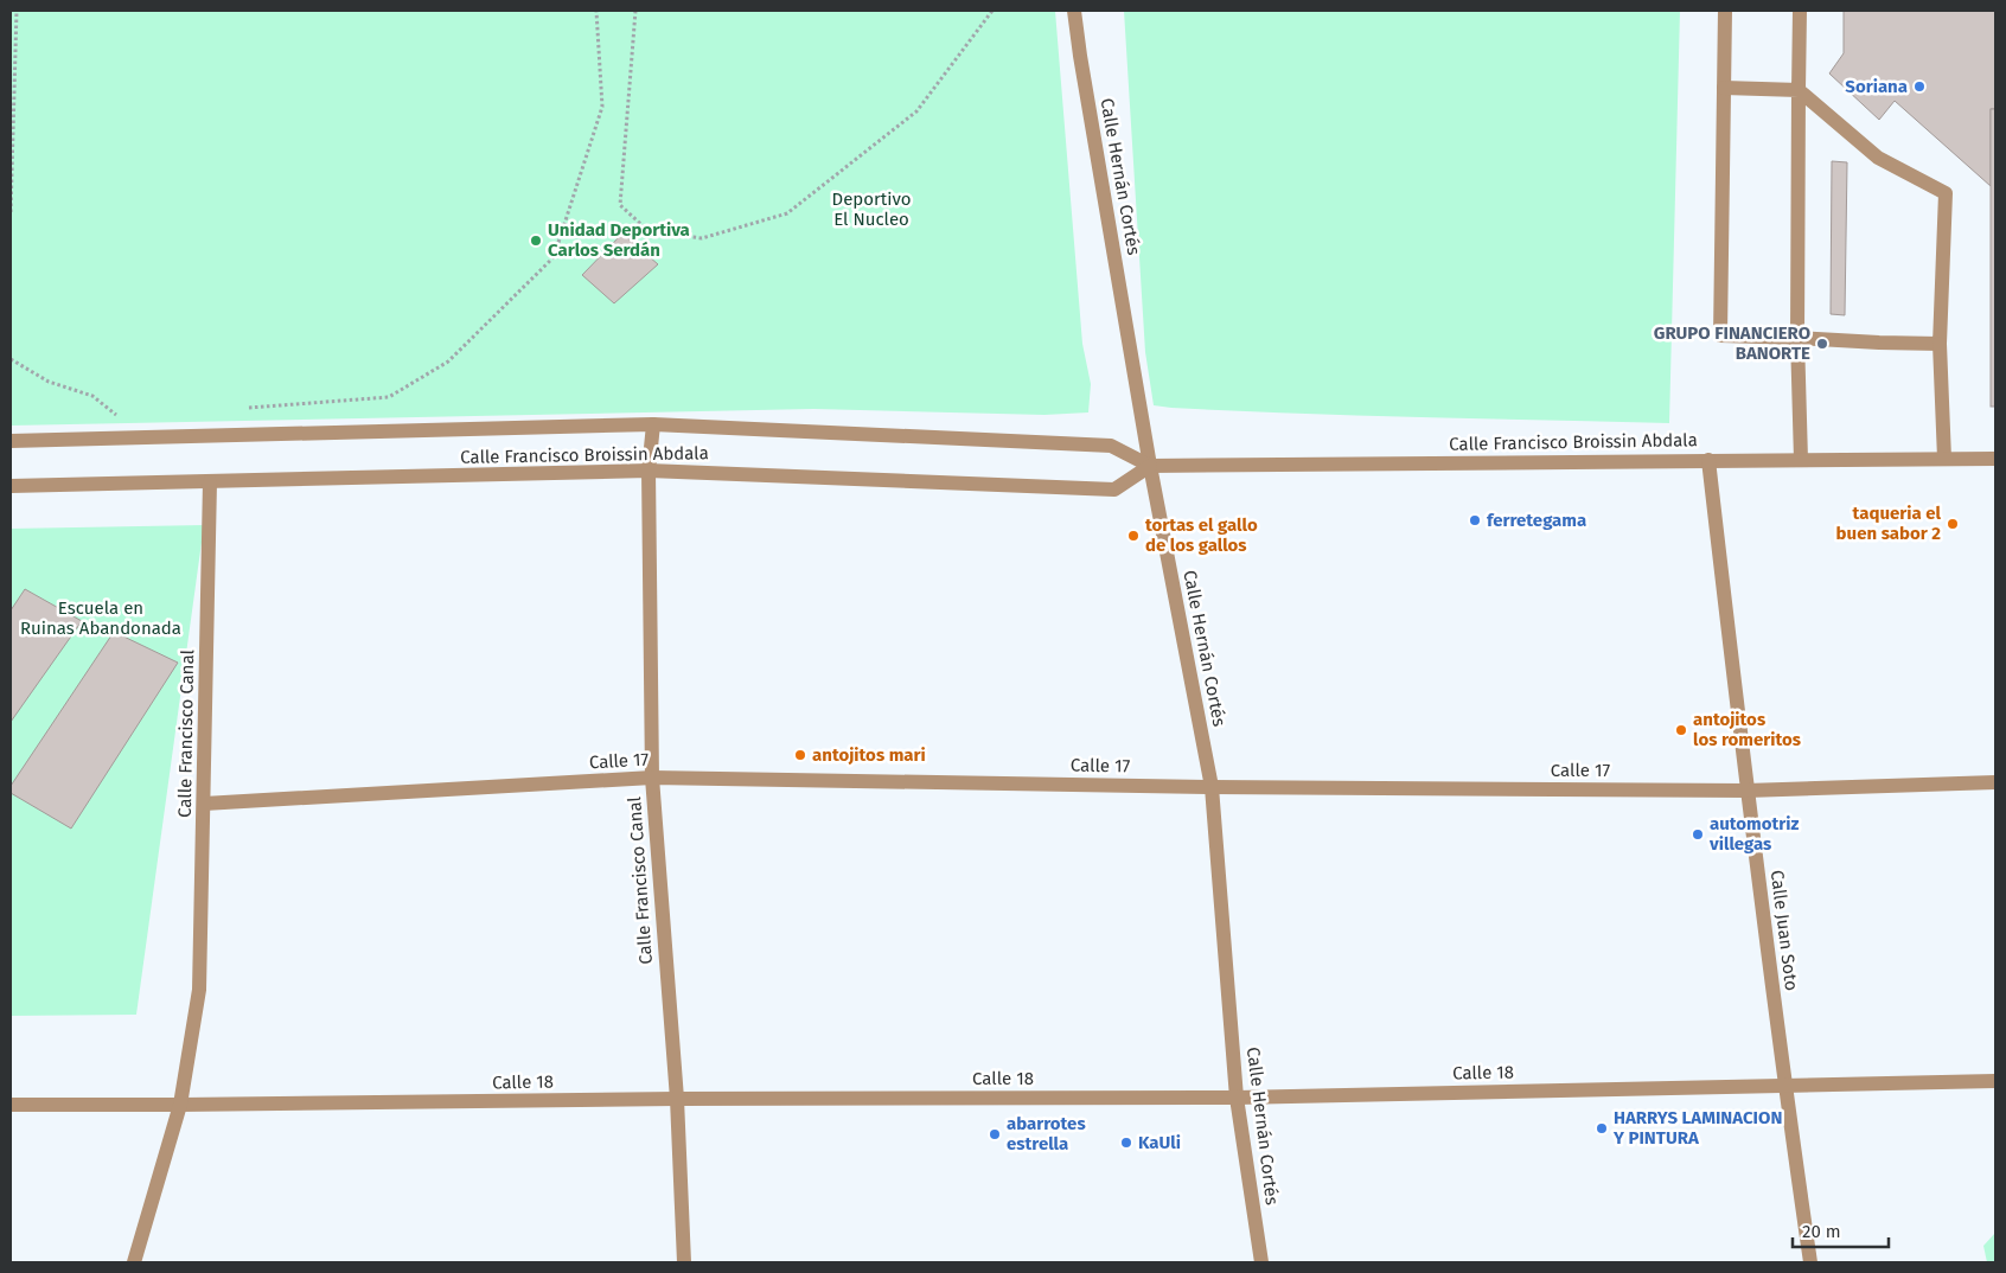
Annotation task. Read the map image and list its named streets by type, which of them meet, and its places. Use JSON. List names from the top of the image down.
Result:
{
  "streets": {
    "street": [
      "Calle Hernán Cortés",
      "Calle Francisco Broissin Abdala",
      "Calle Francisco Canal",
      "Calle 17",
      "Calle Juan Soto",
      "Calle 18"
    ]
  },
  "crossings": [
    ["Calle Hernán Cortés", "Calle Francisco Broissin Abdala"],
    ["Calle Hernán Cortés", "Calle 17"],
    ["Calle Hernán Cortés", "Calle 18"],
    ["Calle Francisco Broissin Abdala", "Calle Francisco Canal"],
    ["Calle Francisco Broissin Abdala", "Calle Juan Soto"],
    ["Calle Francisco Canal", "Calle 17"],
    ["Calle Francisco Canal", "Calle 18"],
    ["Calle 17", "Calle Juan Soto"],
    ["Calle Juan Soto", "Calle 18"]
  ],
  "parks": ["Deportivo El Nucleo", "Escuela en Ruinas Abandonada"],
  "places": [
    "Soriana",
    "Unidad Deportiva Carlos Serdán",
    "GRUPO FINANCIERO BANORTE",
    "ferretegama",
    "taqueria el buen sabor 2",
    "tortas el gallo de los gallos",
    "antojitos los romeritos",
    "antojitos mari",
    "automotriz villegas",
    "HARRYS LAMINACION Y PINTURA",
    "abarrotes estrella",
    "KaUli"
  ],
  "scale_bar": "20 m"
}
